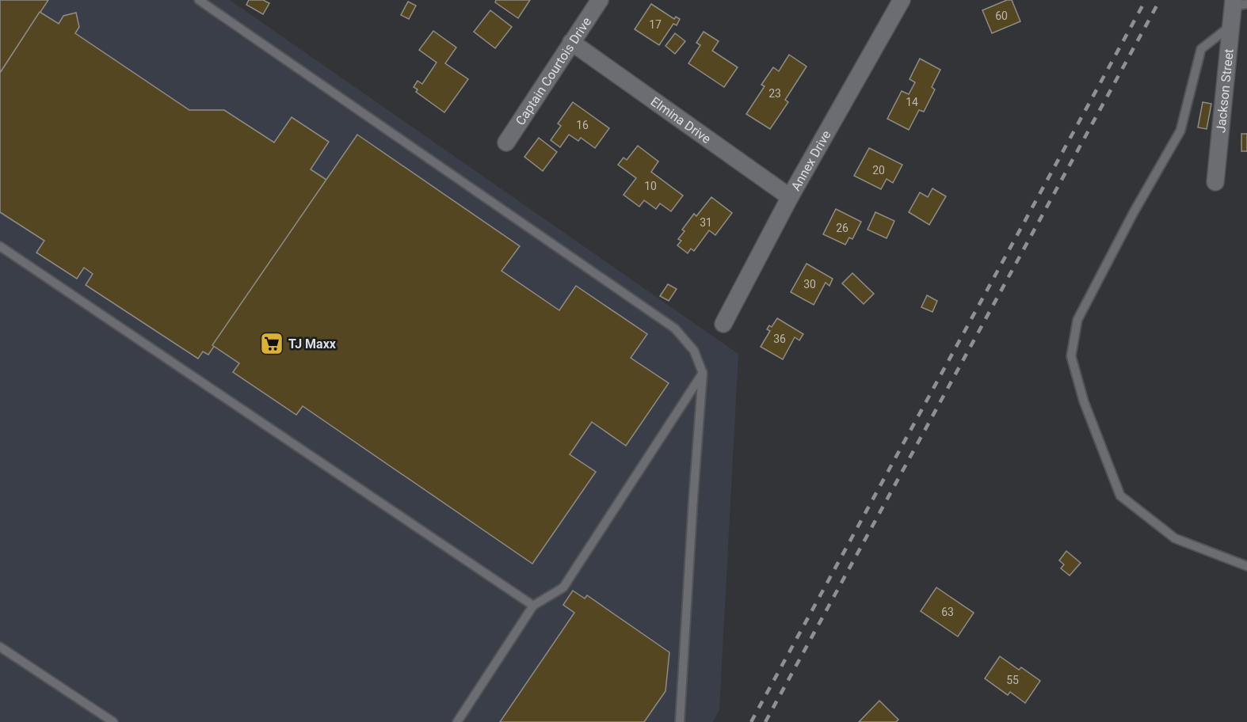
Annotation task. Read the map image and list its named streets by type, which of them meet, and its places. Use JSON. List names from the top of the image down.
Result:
{
  "streets": {
    "street": [
      "Captain Courtois Drive",
      "Jackson Street",
      "Elmina Drive",
      "Annex Drive"
    ]
  },
  "crossings": [
    ["Captain Courtois Drive", "Elmina Drive"],
    ["Elmina Drive", "Annex Drive"]
  ],
  "places": {
    "supermarket": ["TJ Maxx"]
  },
  "house_numbers": [
    "60",
    "17",
    "23",
    "14",
    "16",
    "20",
    "10",
    "31",
    "26",
    "30",
    "36",
    "63",
    "55"
  ]
}
